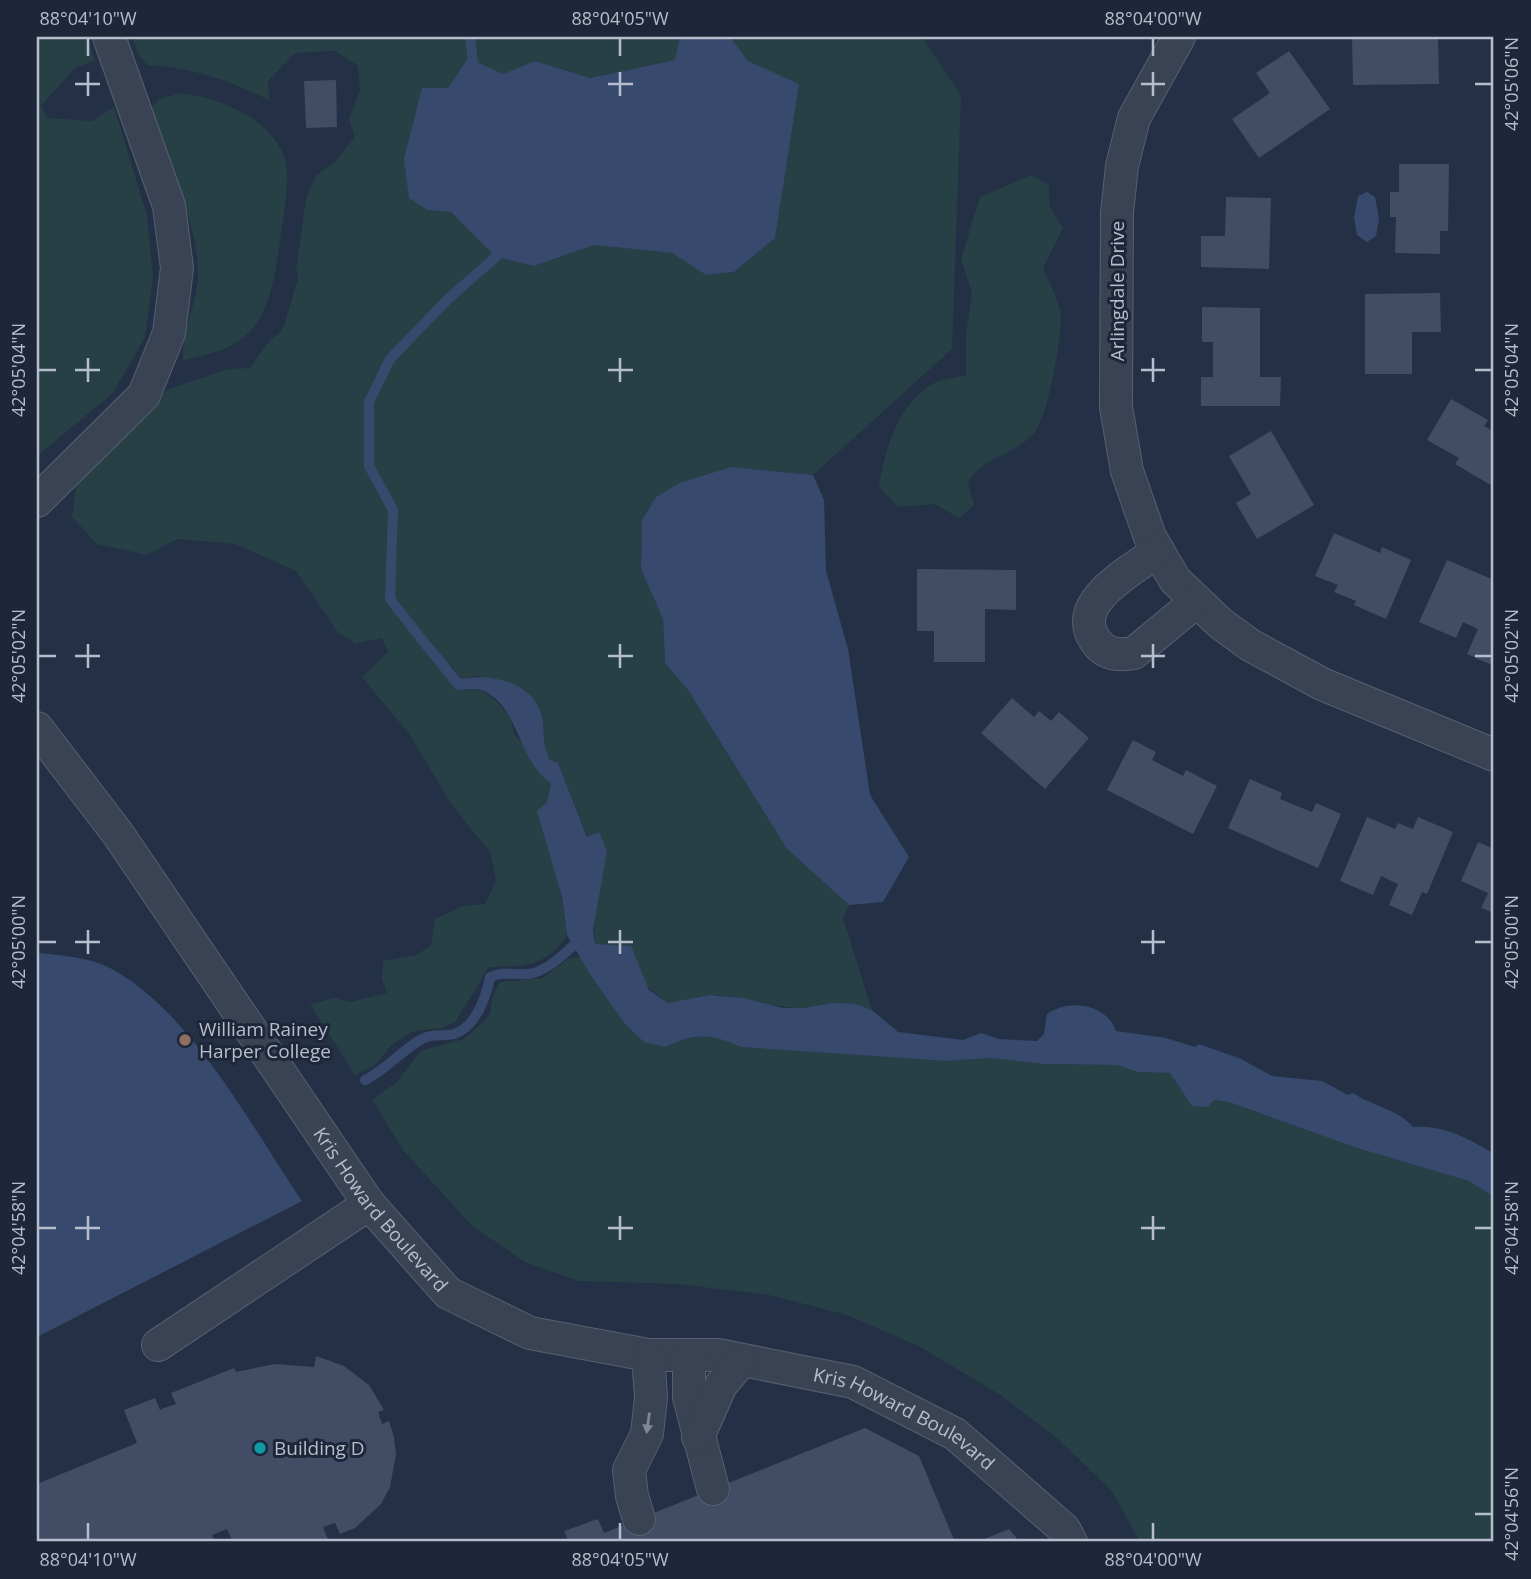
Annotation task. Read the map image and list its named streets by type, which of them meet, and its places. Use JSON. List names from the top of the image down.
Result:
{
  "streets": {
    "street": ["Arlingdale Drive", "Kris Howard Boulevard"]
  },
  "places": ["William Rainey Harper College", "Building D"],
  "coordinates": [
    "88°04'10\"W",
    "88°04'05\"W",
    "88°04'00\"W",
    "42°05'06\"N",
    "42°05'04\"N",
    "42°05'02\"N",
    "42°05'00\"N",
    "42°04'58\"N",
    "42°04'56\"N"
  ]
}
